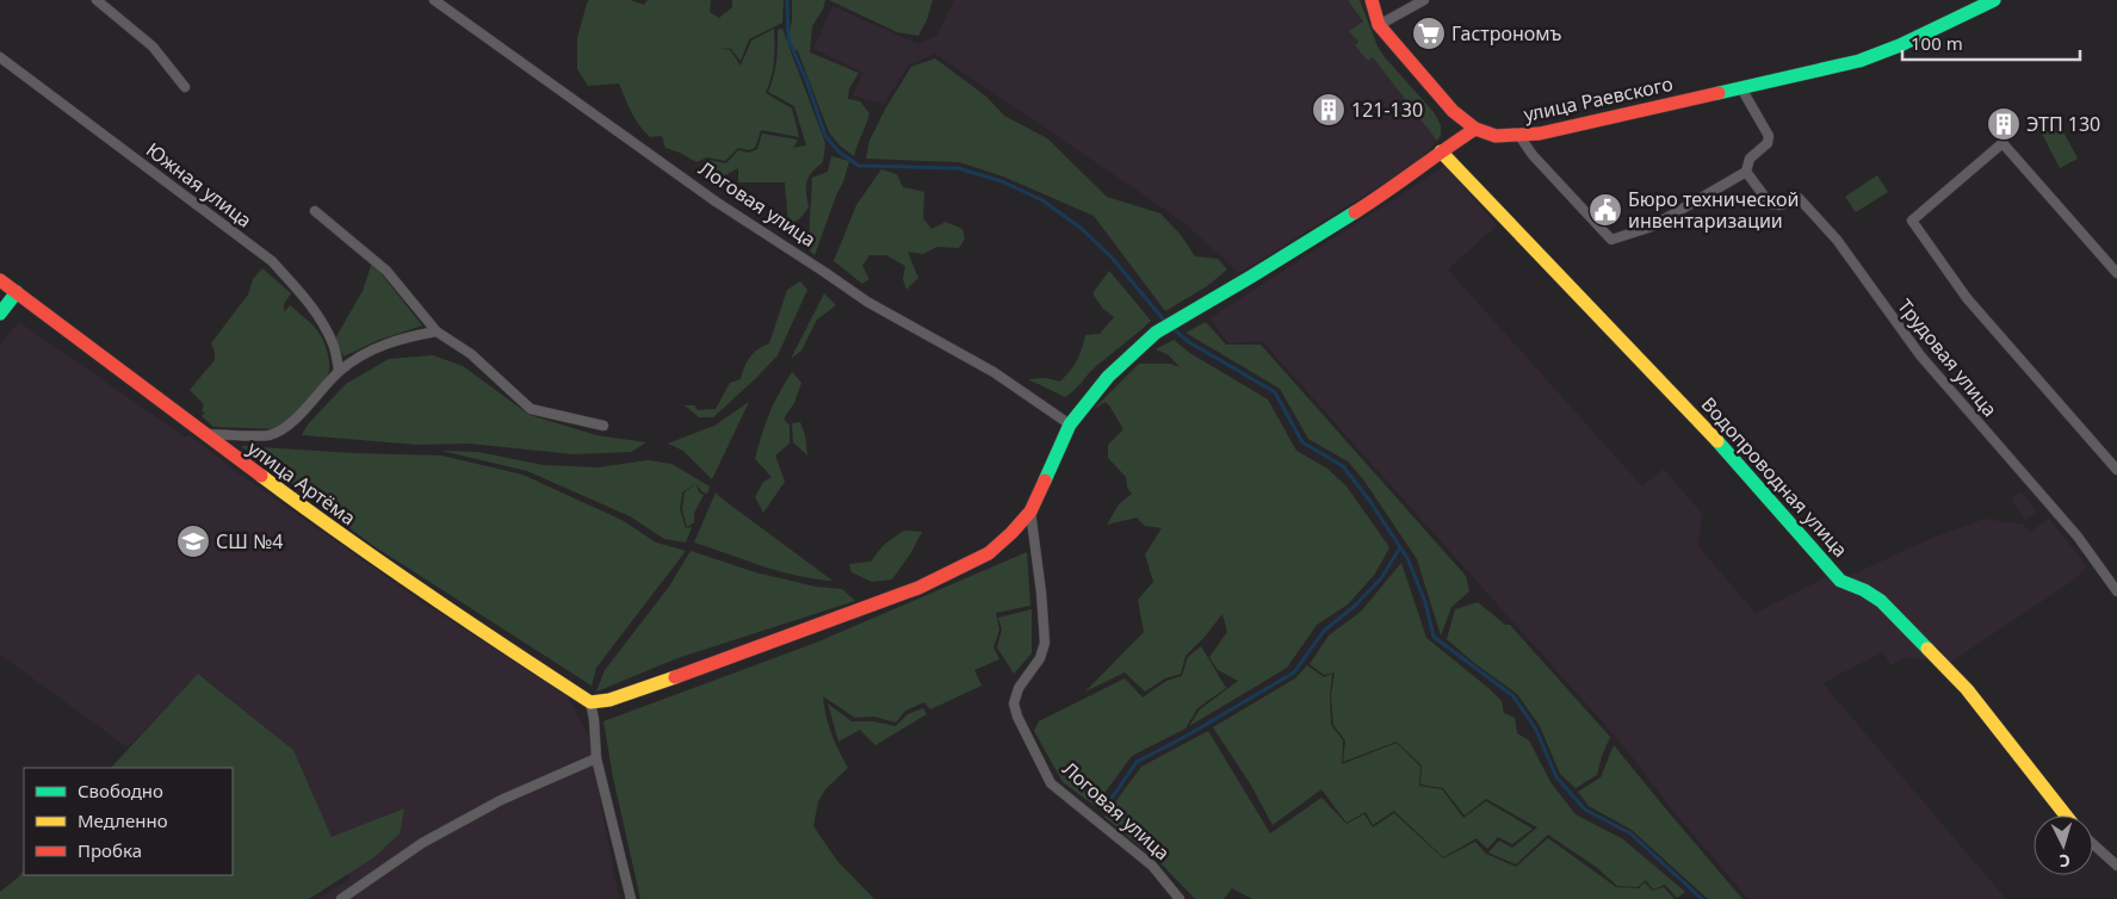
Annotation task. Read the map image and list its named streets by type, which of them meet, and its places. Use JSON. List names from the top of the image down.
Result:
{
  "streets": {
    "street": [
      "улица Раевского",
      "Южная улица",
      "Логовая улица",
      "Трудовая улица",
      "Водопроводная улица",
      "улица Артёма"
    ]
  },
  "places": {
    "supermarket": ["Гастрономъ"],
    "building": ["121-130", "ЭТП 130"],
    "public building": ["Бюро технической инвентаризации"],
    "school or university": ["СШ №4"]
  },
  "legend": ["Свободно", "Медленно", "Пробка"],
  "scale_bar": "100 m",
  "north": "bottom"
}
